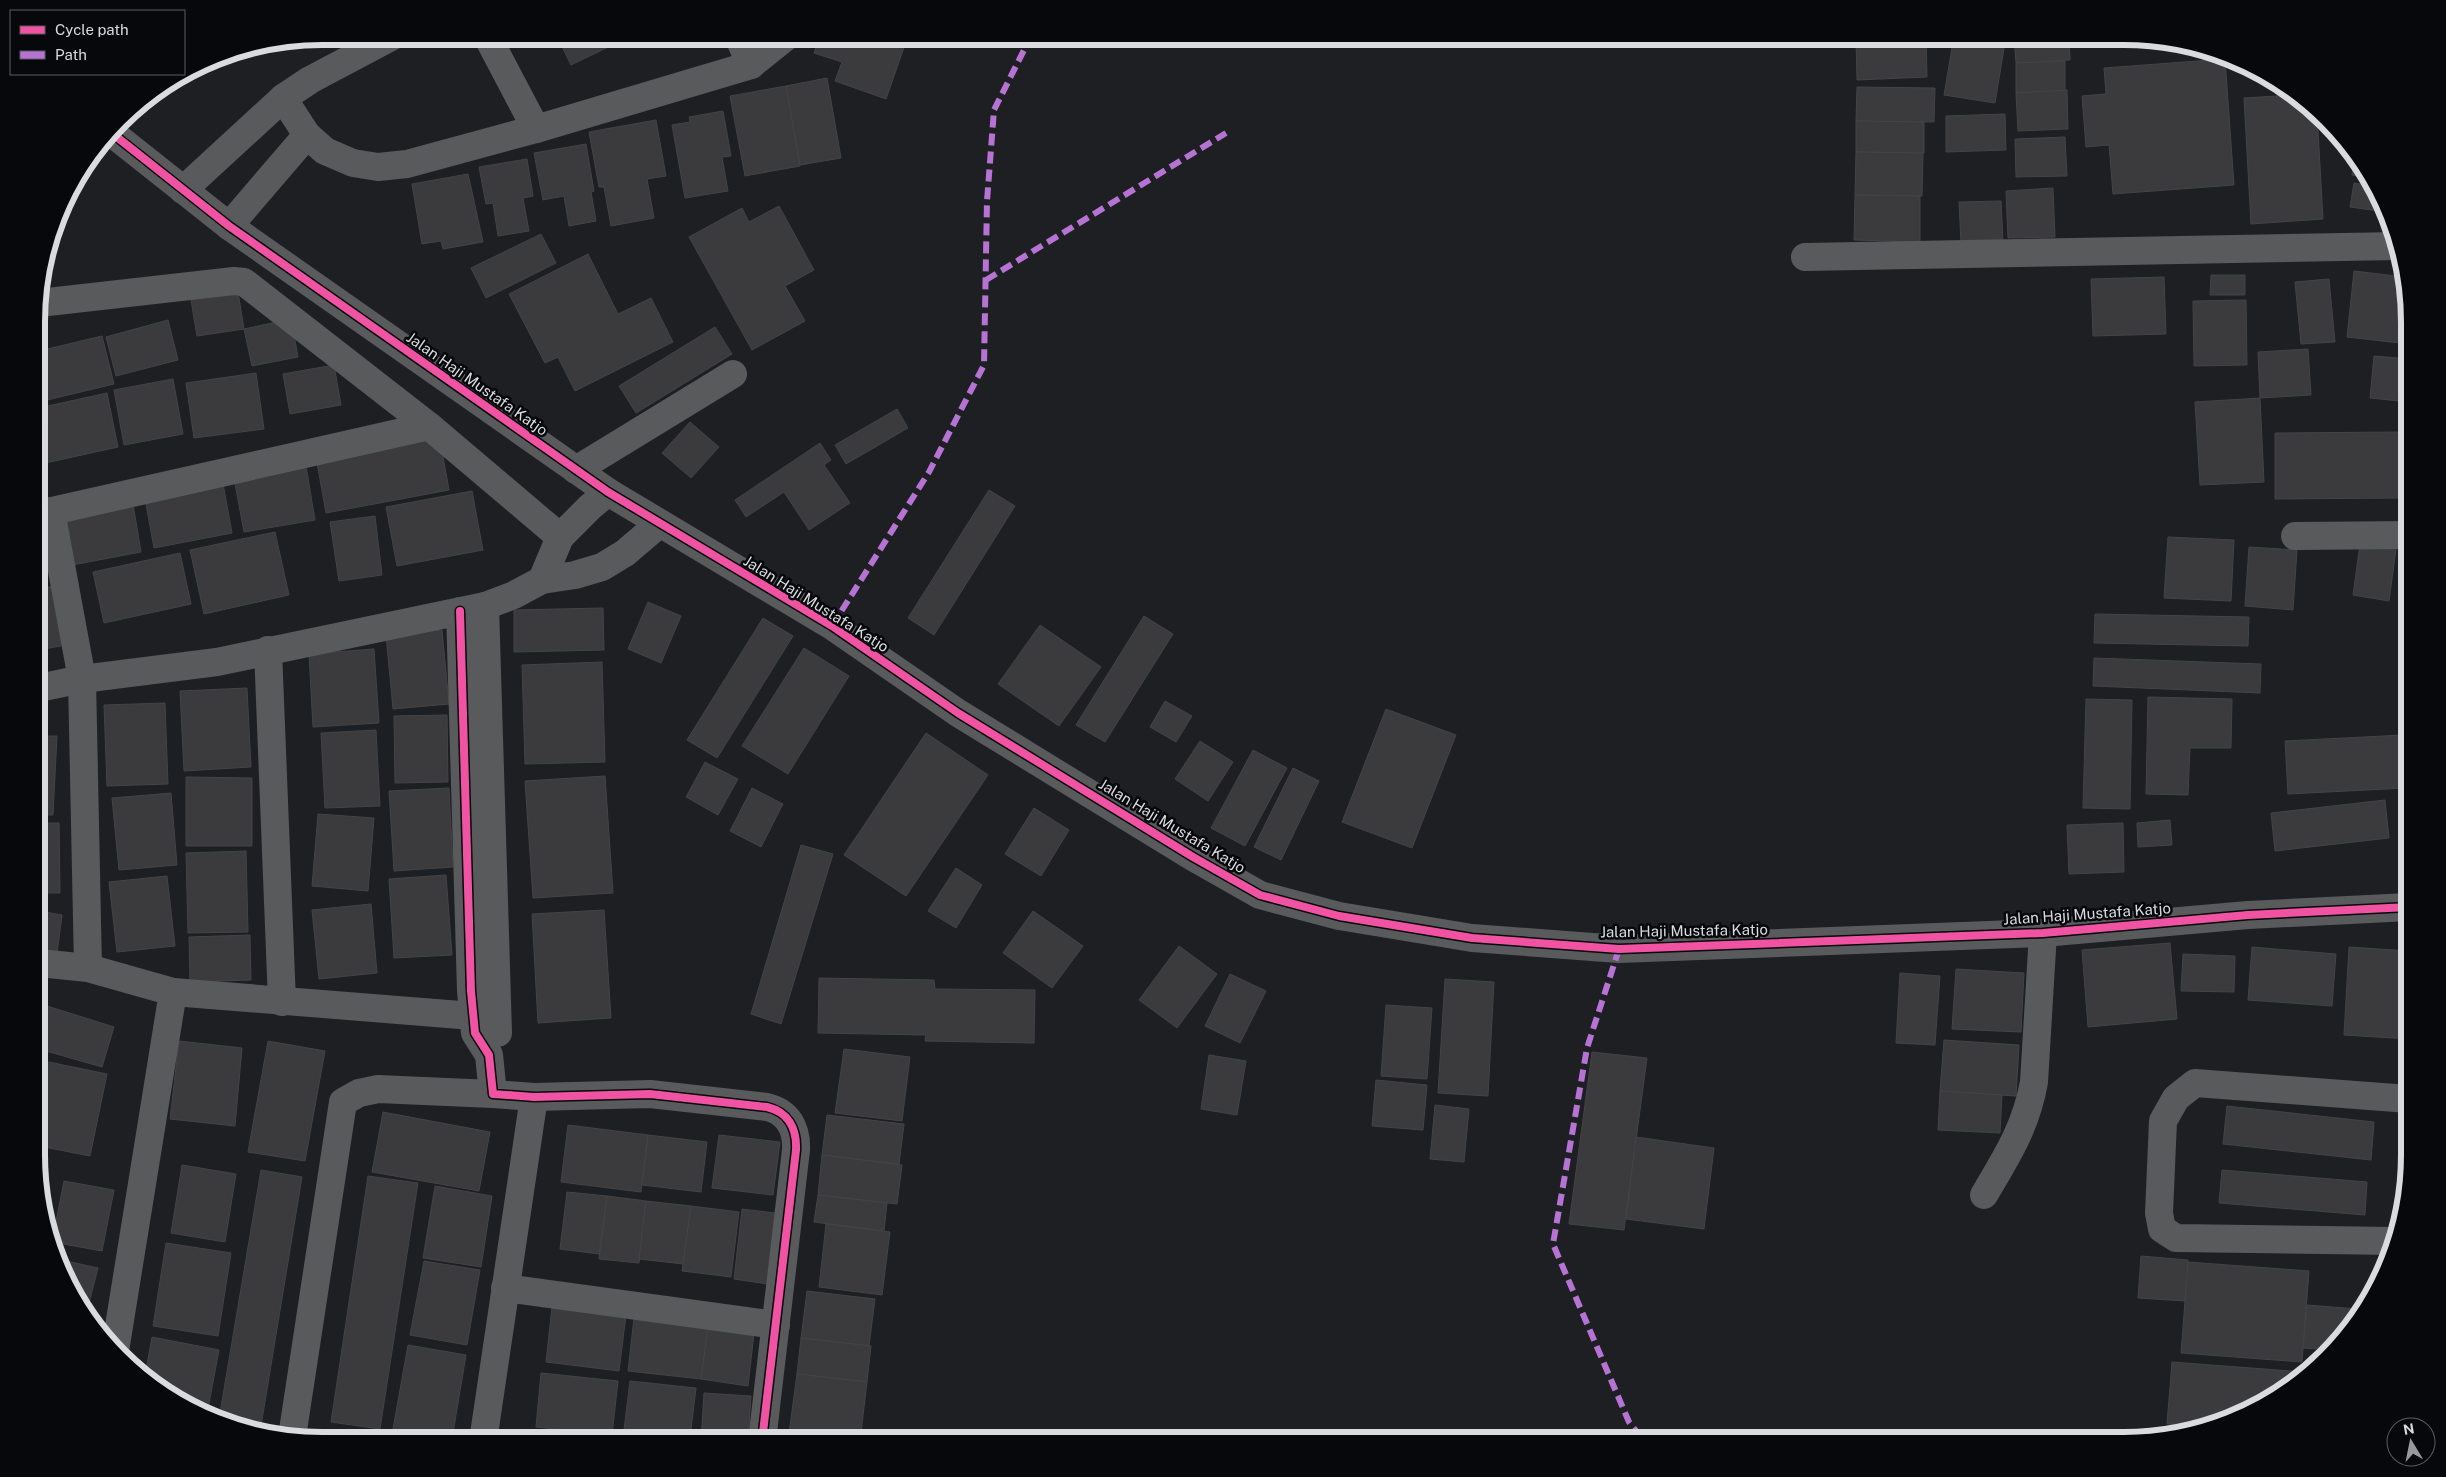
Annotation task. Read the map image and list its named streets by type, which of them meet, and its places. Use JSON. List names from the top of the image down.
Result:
{
  "streets": {
    "street": ["Jalan Haji Mustafa Katjo"]
  },
  "legend": ["Cycle path", "Path"],
  "north": "top"
}
